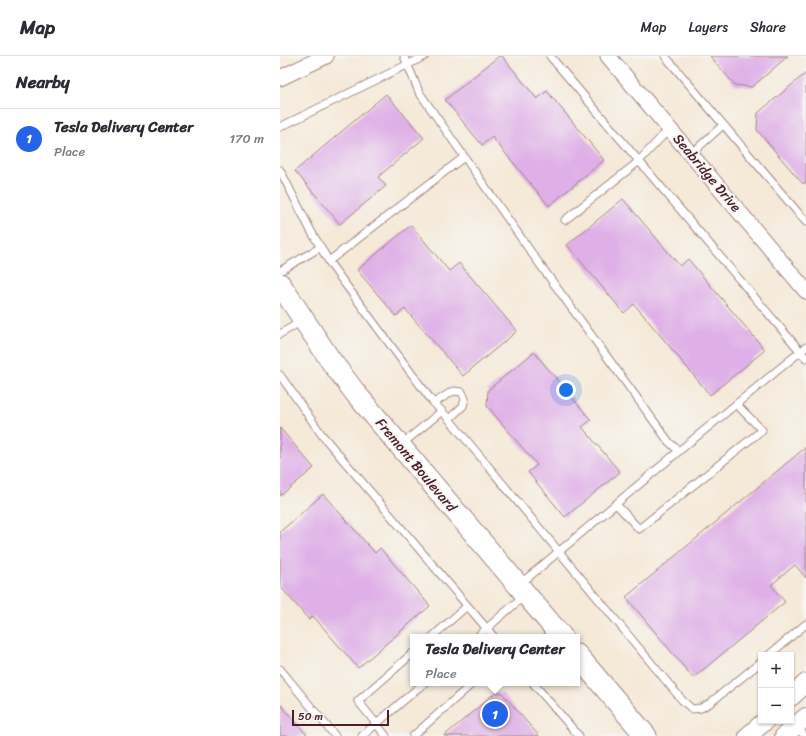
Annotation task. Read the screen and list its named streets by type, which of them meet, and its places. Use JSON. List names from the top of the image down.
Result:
{
  "streets": {
    "main road": ["Fremont Boulevard"],
    "street": ["Seabridge Drive"]
  },
  "scale_bar": "50 m",
  "page": {
    "header": "Map",
    "nav": ["Map", "Layers", "Share"],
    "heading": "Nearby",
    "list": [
      {
        "mark": "1",
        "name": "Tesla Delivery Center",
        "note": "Place",
        "value": "170 m"
      }
    ],
    "popup": ["Tesla Delivery Center", "Place"],
    "map_buttons": ["+", "−"],
    "pins": "1",
    "scale": "50 m"
  }
}
